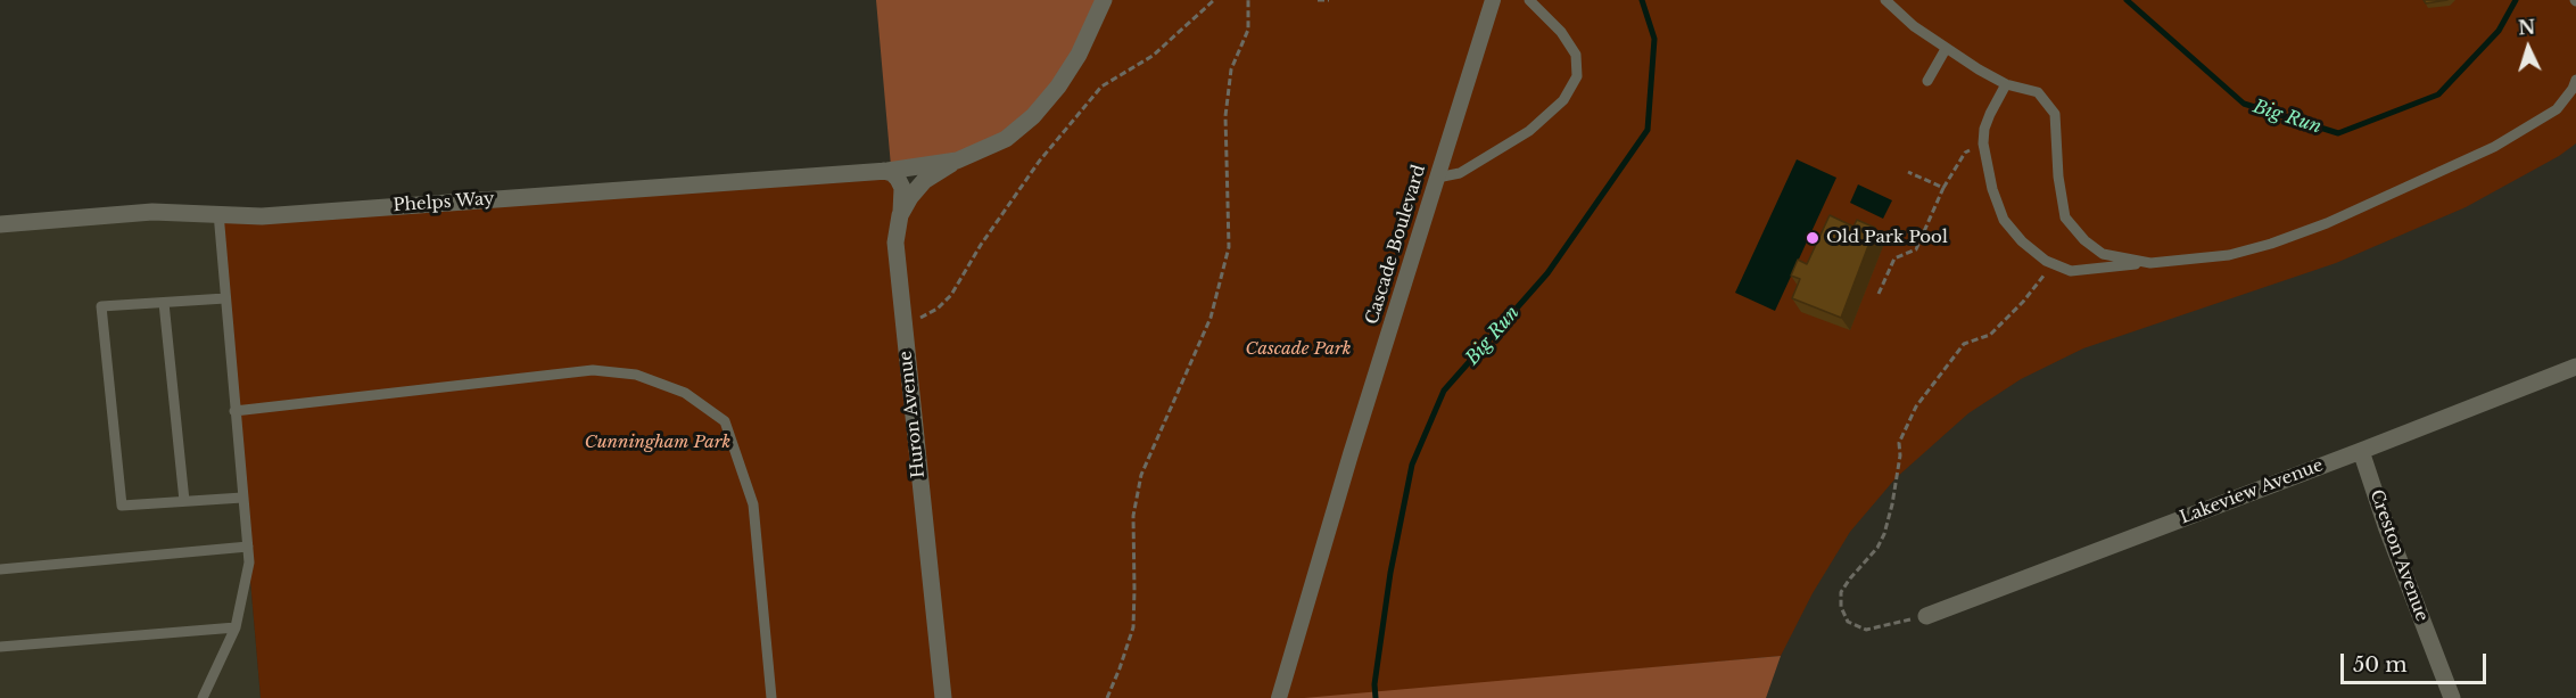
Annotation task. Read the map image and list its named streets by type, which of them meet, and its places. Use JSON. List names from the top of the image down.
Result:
{
  "streets": {
    "street": [
      "Phelps Way",
      "Cascade Boulevard",
      "Huron Avenue",
      "Lakeview Avenue",
      "Creston Avenue"
    ]
  },
  "crossings": [
    ["Phelps Way", "Huron Avenue"],
    ["Lakeview Avenue", "Creston Avenue"]
  ],
  "water": ["Big Run"],
  "parks": ["Cascade Park", "Cunningham Park"],
  "places": ["Old Park Pool"],
  "scale_bar": "50 m",
  "north": "top"
}
